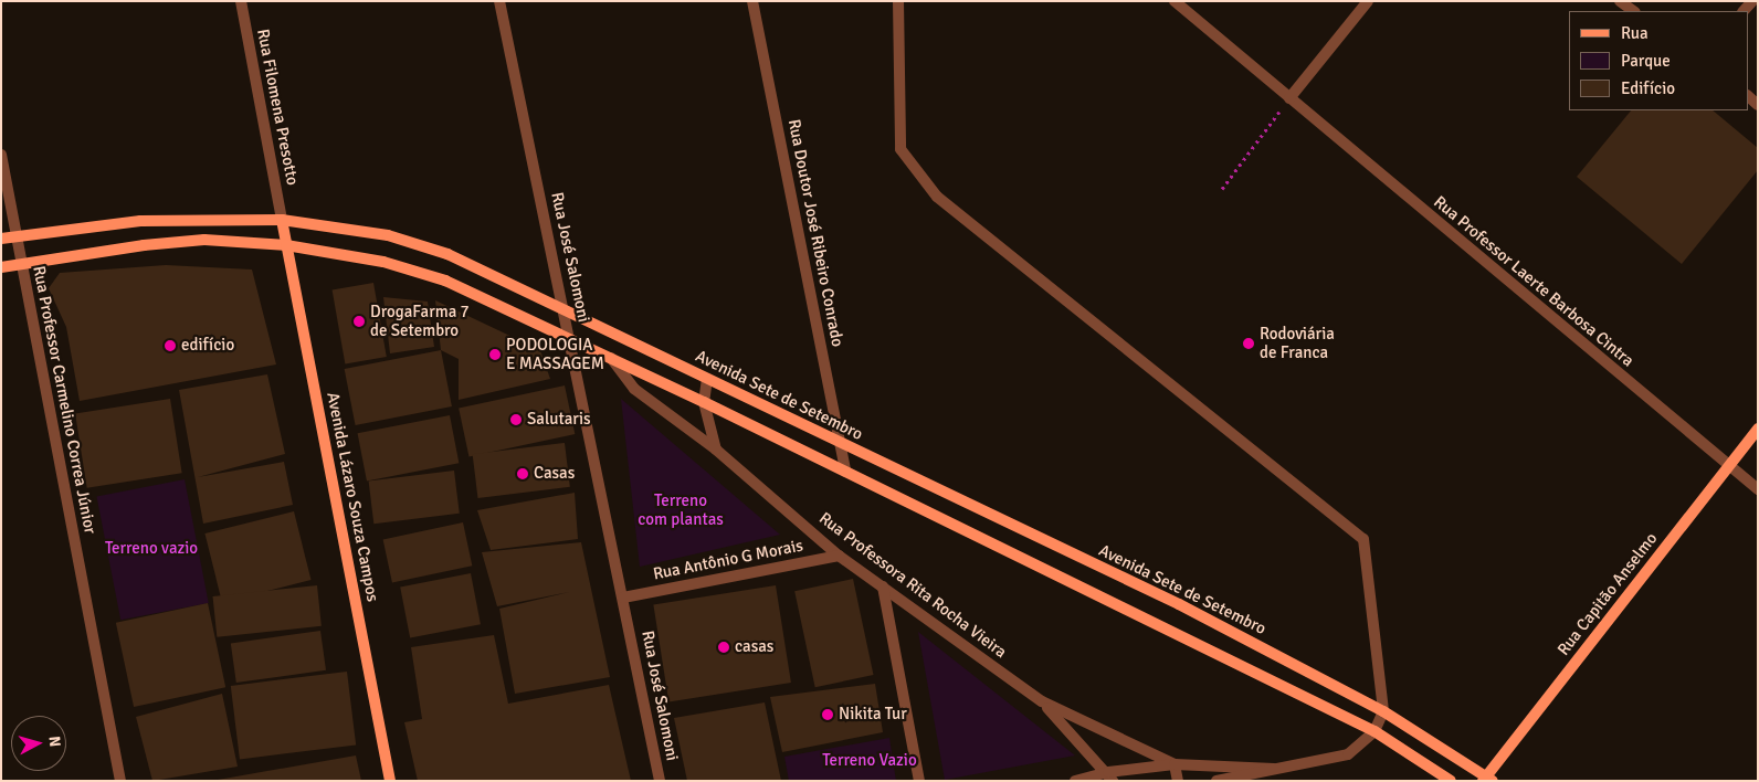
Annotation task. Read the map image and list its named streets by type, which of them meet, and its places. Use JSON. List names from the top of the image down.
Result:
{
  "streets": {
    "street": [
      "Rua Filomena Presotto",
      "Rua Doutor José Ribeiro Conrado",
      "Rua José Salomoni",
      "Rua Professor Laerte Barbosa Cintra",
      "Avenida Sete de Setembro",
      "Rua Professor Carmelino Correa Júnior",
      "Avenida Lázaro Souza Campos",
      "Rua Antônio G Morais",
      "Rua Professora Rita Rocha Vieira",
      "Rua Capitão Anselmo"
    ]
  },
  "crossings": [
    ["Rua Filomena Presotto", "Avenida Sete de Setembro"],
    ["Rua Filomena Presotto", "Avenida Lázaro Souza Campos"],
    ["Rua Doutor José Ribeiro Conrado", "Avenida Sete de Setembro"],
    ["Rua José Salomoni", "Avenida Sete de Setembro"],
    ["Rua José Salomoni", "Rua Antônio G Morais"],
    ["Rua Professor Laerte Barbosa Cintra", "Rua Capitão Anselmo"],
    ["Avenida Sete de Setembro", "Rua Professor Carmelino Correa Júnior"],
    ["Avenida Sete de Setembro", "Avenida Lázaro Souza Campos"],
    ["Avenida Sete de Setembro", "Rua Capitão Anselmo"],
    ["Rua Antônio G Morais", "Rua Professora Rita Rocha Vieira"]
  ],
  "parks": ["Terreno com plantas", "Terreno vazio", "Terreno Vazio"],
  "places": [
    "DrogaFarma 7 de Setembro",
    "Rodoviária de Franca",
    "edifício",
    "PODOLOGIA E MASSAGEM",
    "Salutaris",
    "Casas",
    "casas",
    "Nikita Tur"
  ],
  "legend": ["Rua", "Parque", "Edifício"],
  "north": "right"
}
